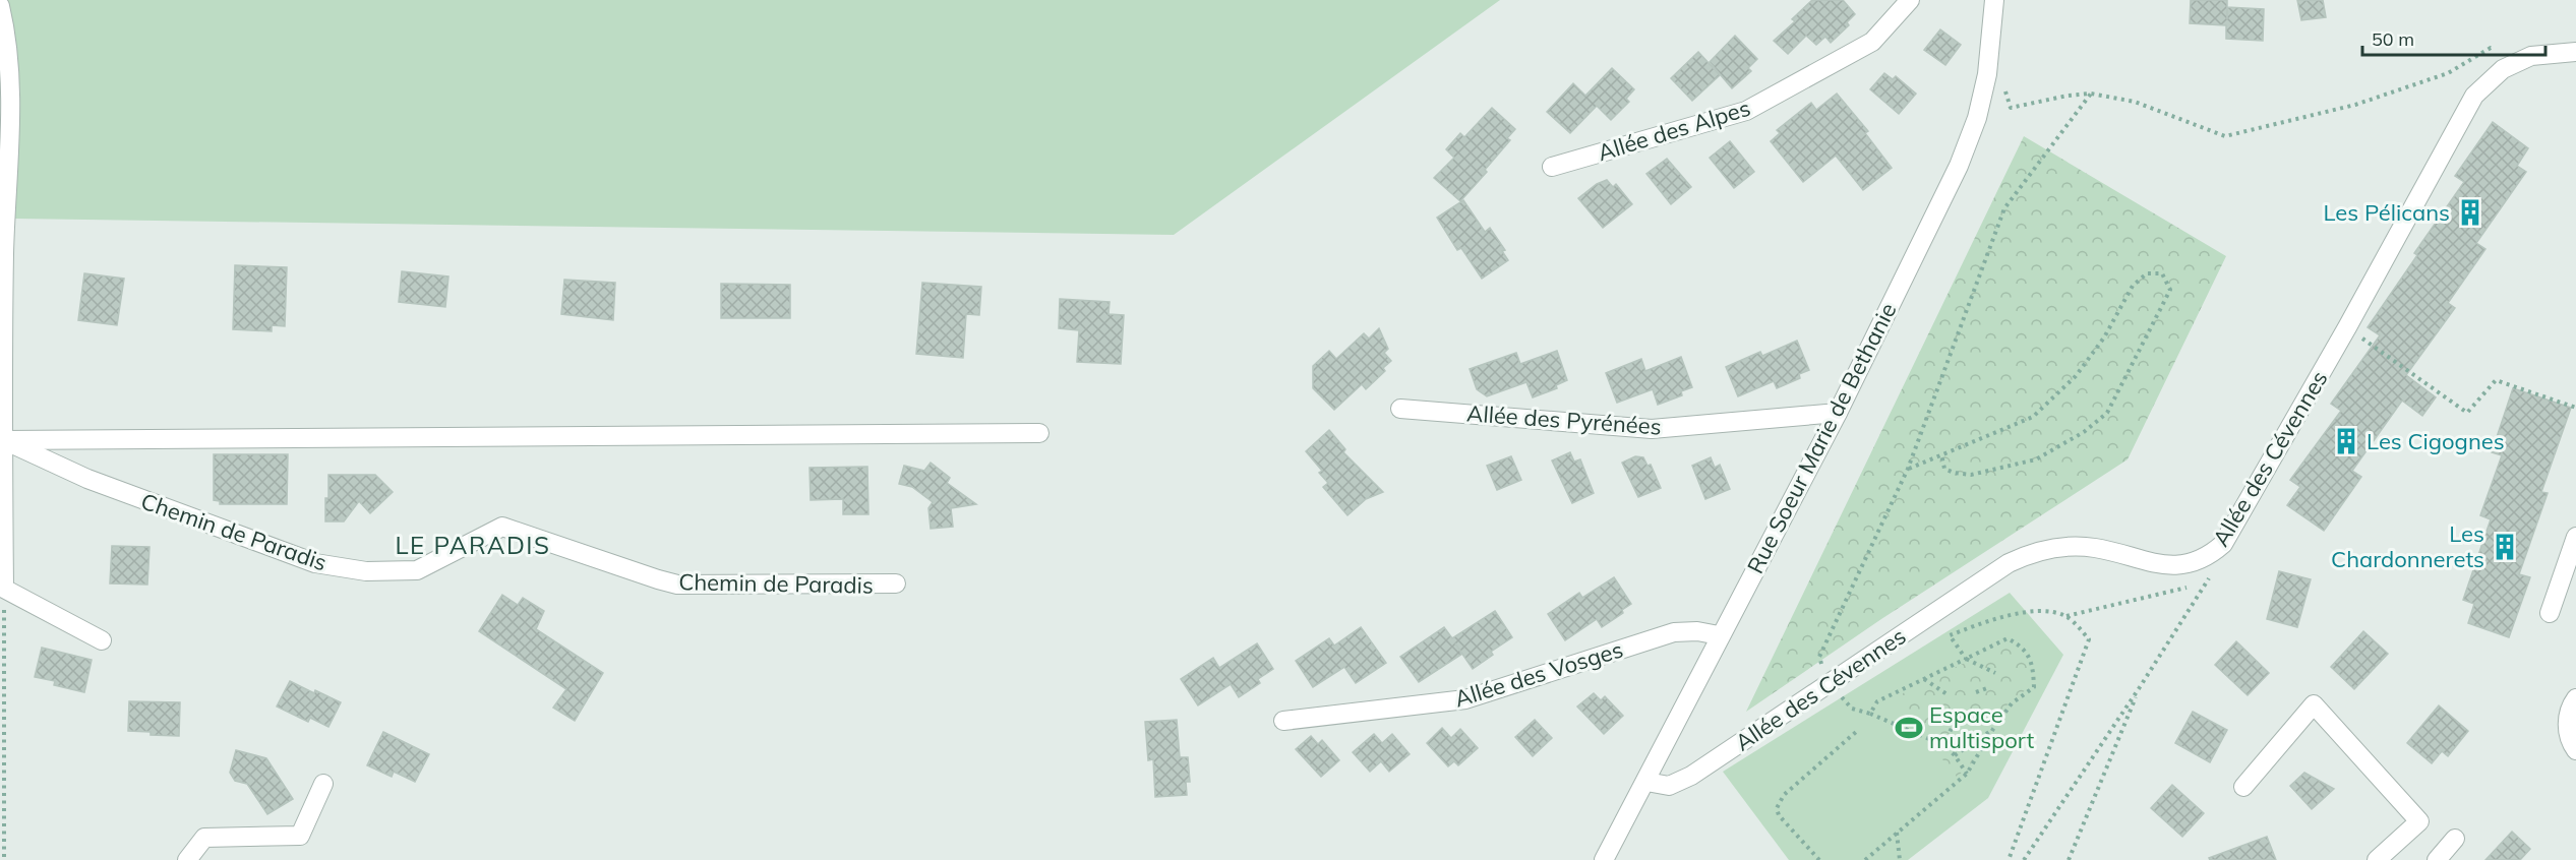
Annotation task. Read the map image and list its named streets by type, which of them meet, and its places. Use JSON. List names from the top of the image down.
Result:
{
  "streets": {
    "street": [
      "Allée des Alpes",
      "Allée des Pyrénées",
      "Rue Soeur Marie de Bethanie",
      "Allée des Cévennes",
      "Chemin de Paradis",
      "Allée des Vosges"
    ]
  },
  "crossings": [
    ["Allée des Pyrénées", "Rue Soeur Marie de Bethanie"],
    ["Rue Soeur Marie de Bethanie", "Allée des Cévennes"],
    ["Rue Soeur Marie de Bethanie", "Allée des Vosges"]
  ],
  "districts": ["LE PARADIS"],
  "places": {
    "building": ["Les Pélicans", "Les Cigognes", "Les Chardonnerets"],
    "sports": ["Espace multisport"]
  },
  "scale_bar": "50 m"
}
